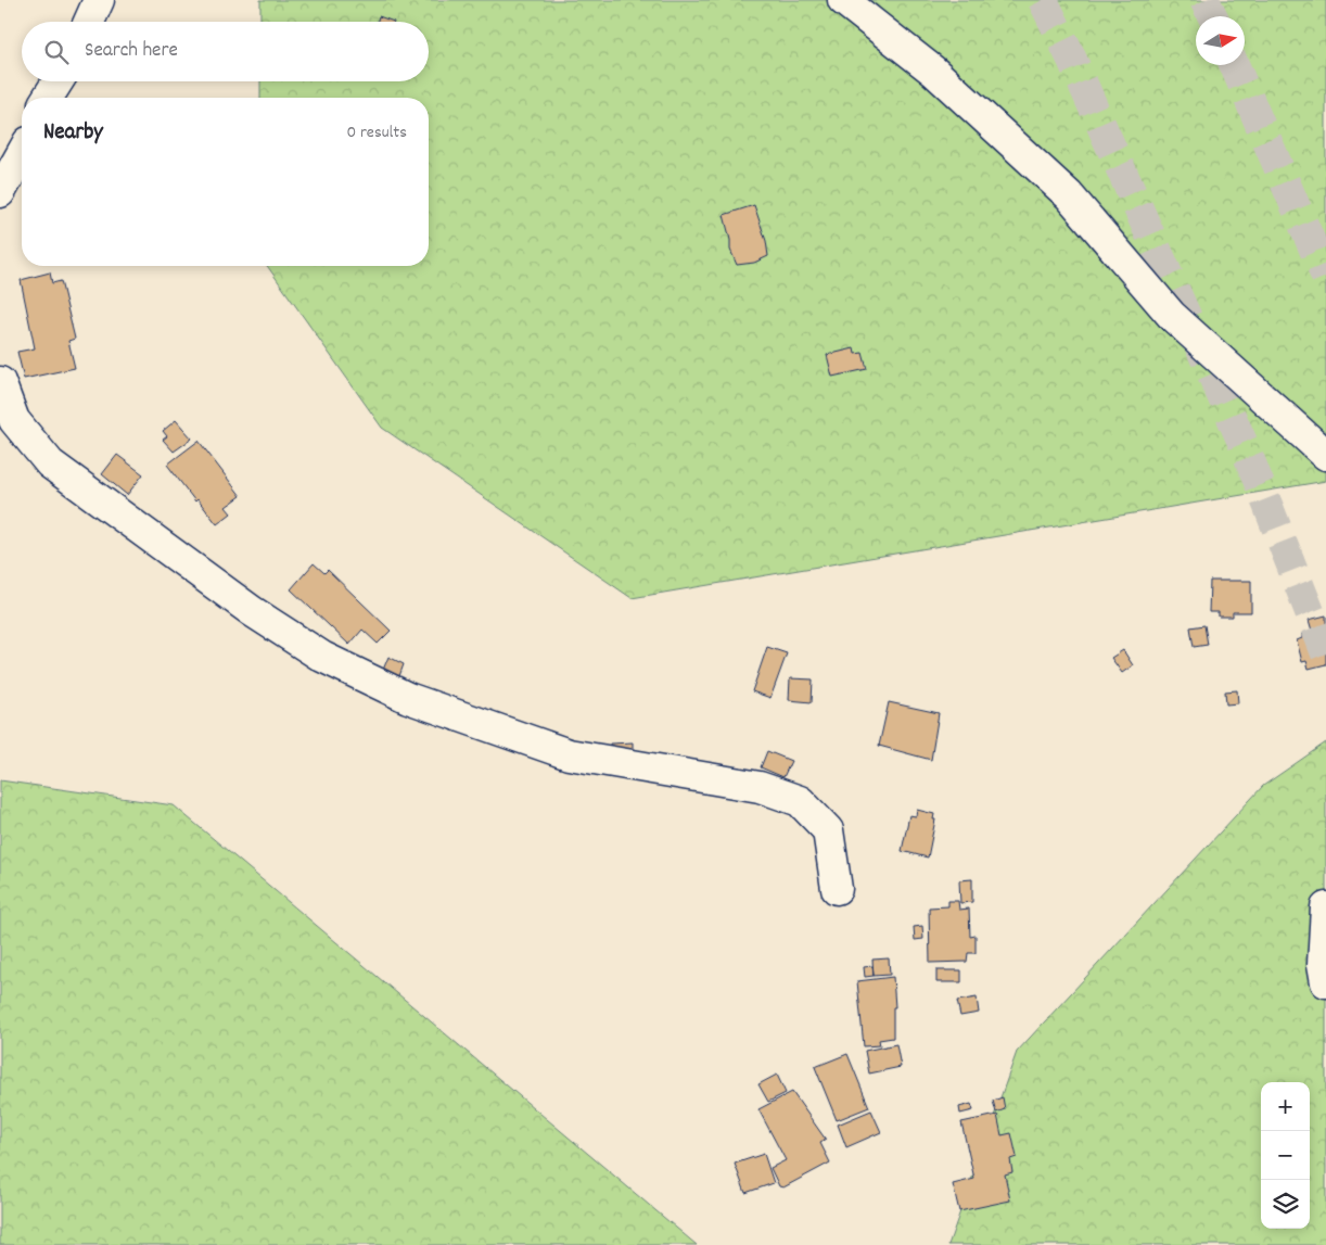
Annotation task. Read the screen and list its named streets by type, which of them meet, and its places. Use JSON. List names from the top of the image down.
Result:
{
  "north": "right",
  "page": {
    "search": "Search here",
    "heading": ["Nearby", "0 results"],
    "map_buttons": ["+", "−"]
  }
}
